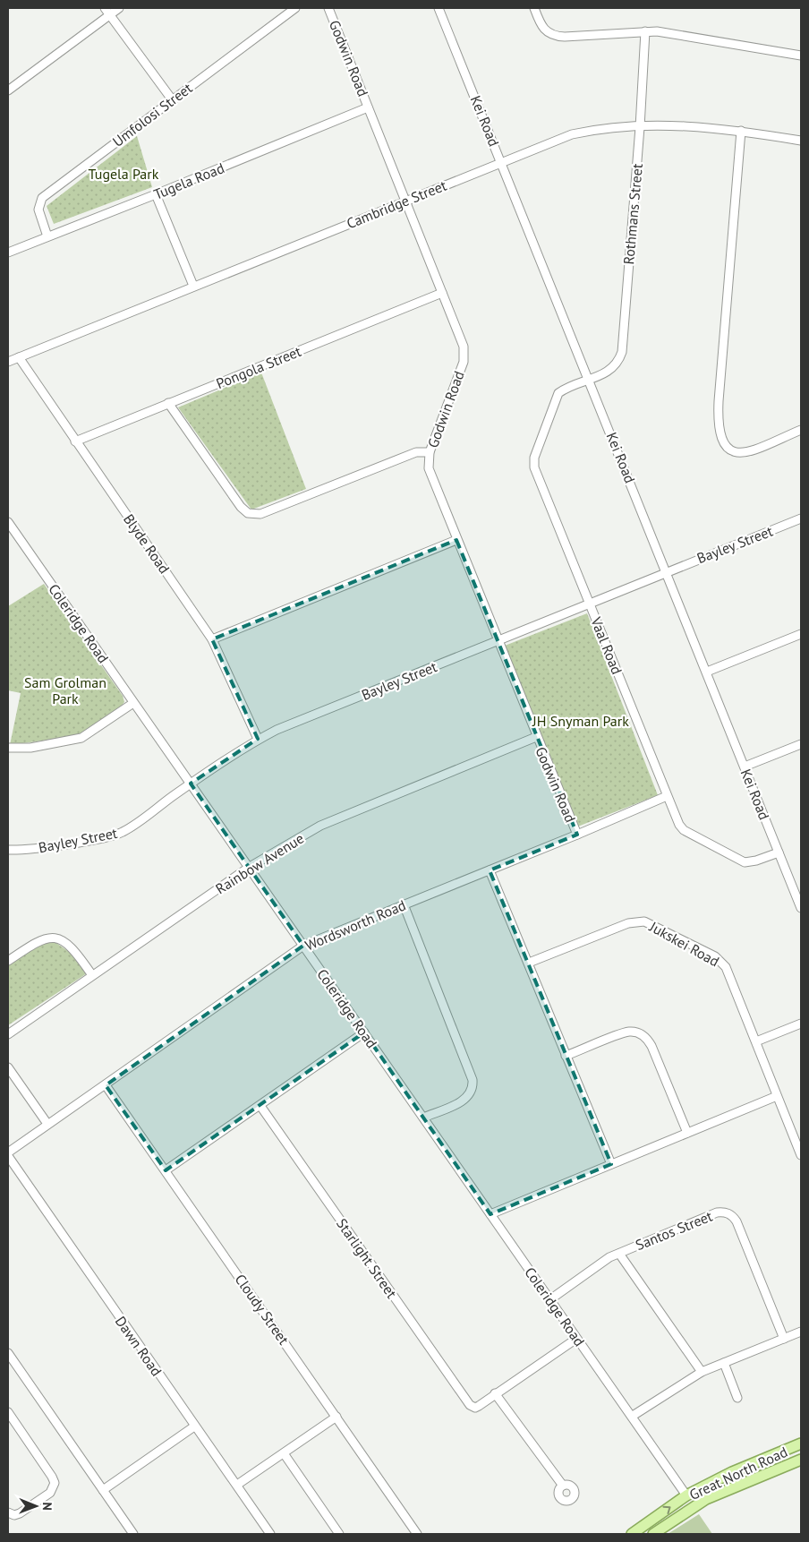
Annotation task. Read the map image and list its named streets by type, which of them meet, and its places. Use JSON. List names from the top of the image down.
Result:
{
  "streets": {
    "main road": ["Great North Road"],
    "street": [
      "Godwin Road",
      "Umfolosi Street",
      "Kei Road",
      "Tugela Road",
      "Cambridge Street",
      "Rothmans Street",
      "Pongola Street",
      "Blyde Road",
      "Bayley Street",
      "Coleridge Road",
      "Vaal Road",
      "Rainbow Avenue",
      "Wordsworth Road",
      "Jukskei Road",
      "Santos Street",
      "Starlight Street",
      "Cloudy Street",
      "Dawn Road"
    ]
  },
  "crossings": [
    ["Godwin Road", "Tugela Road"],
    ["Godwin Road", "Cambridge Street"],
    ["Godwin Road", "Pongola Street"],
    ["Godwin Road", "Bayley Street"],
    ["Godwin Road", "Rainbow Avenue"],
    ["Godwin Road", "Wordsworth Road"],
    ["Umfolosi Street", "Tugela Road"],
    ["Kei Road", "Cambridge Street"],
    ["Kei Road", "Rothmans Street"],
    ["Kei Road", "Bayley Street"],
    ["Kei Road", "Vaal Road"],
    ["Cambridge Street", "Rothmans Street"],
    ["Cambridge Street", "Blyde Road"],
    ["Rothmans Street", "Vaal Road"],
    ["Pongola Street", "Blyde Road"],
    ["Blyde Road", "Bayley Street"],
    ["Bayley Street", "Coleridge Road"],
    ["Bayley Street", "Vaal Road"],
    ["Coleridge Road", "Rainbow Avenue"],
    ["Coleridge Road", "Wordsworth Road"],
    ["Coleridge Road", "Santos Street"],
    ["Coleridge Road", "Great North Road"],
    ["Vaal Road", "Wordsworth Road"],
    ["Wordsworth Road", "Cloudy Street"],
    ["Wordsworth Road", "Dawn Road"]
  ],
  "parks": ["Tugela Park", "Sam Grolman Park", "JH Snyman Park"],
  "north": "right"
}
